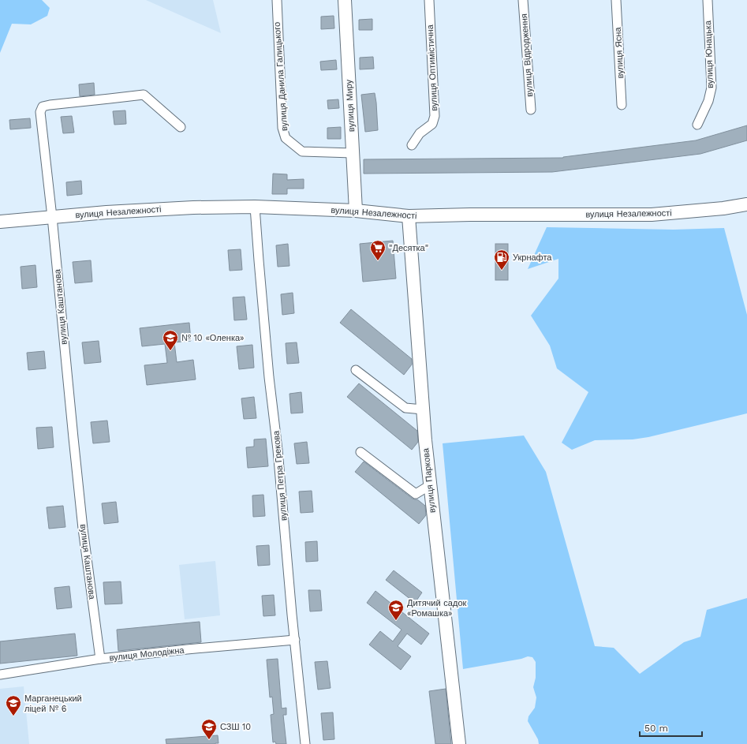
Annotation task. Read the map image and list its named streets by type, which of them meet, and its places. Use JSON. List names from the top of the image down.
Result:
{
  "streets": {
    "main road": ["вулиця Миру", "вулиця Незалежності", "вулиця Паркова"],
    "street": [
      "вулиця Ясна",
      "вулиця Юнацька",
      "вулиця Відродження",
      "вулиця Оптимістична",
      "вулиця Данила Галицького",
      "вулиця Каштанова",
      "вулиця Петра Грекова",
      "вулиця Молодіжна"
    ]
  },
  "crossings": [
    ["вулиця Данила Галицького", "вулиця Миру"],
    ["вулиця Миру", "вулиця Незалежності"],
    ["вулиця Незалежності", "вулиця Каштанова"],
    ["вулиця Незалежності", "вулиця Петра Грекова"],
    ["вулиця Незалежності", "вулиця Паркова"],
    ["вулиця Каштанова", "вулиця Молодіжна"],
    ["вулиця Петра Грекова", "вулиця Молодіжна"]
  ],
  "places": {
    "supermarket": ["\"Десятка\""],
    "fuel station": ["Укрнафта"],
    "school or university": [
      "№ 10 «Оленка»",
      "Дитячий садок «Ромашка»",
      "Марганецький ліцей № 6",
      "СЗШ 10"
    ]
  },
  "scale_bar": "50 m"
}
